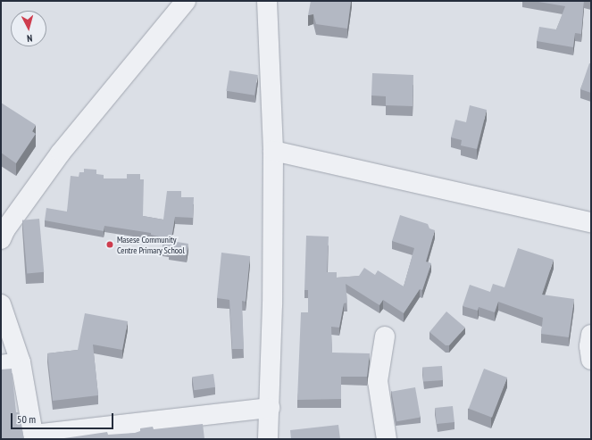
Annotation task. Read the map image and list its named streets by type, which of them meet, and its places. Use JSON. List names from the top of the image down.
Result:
{
  "places": ["Masese Community Centre Primary School"],
  "scale_bar": "50 m",
  "north": "bottom"
}
